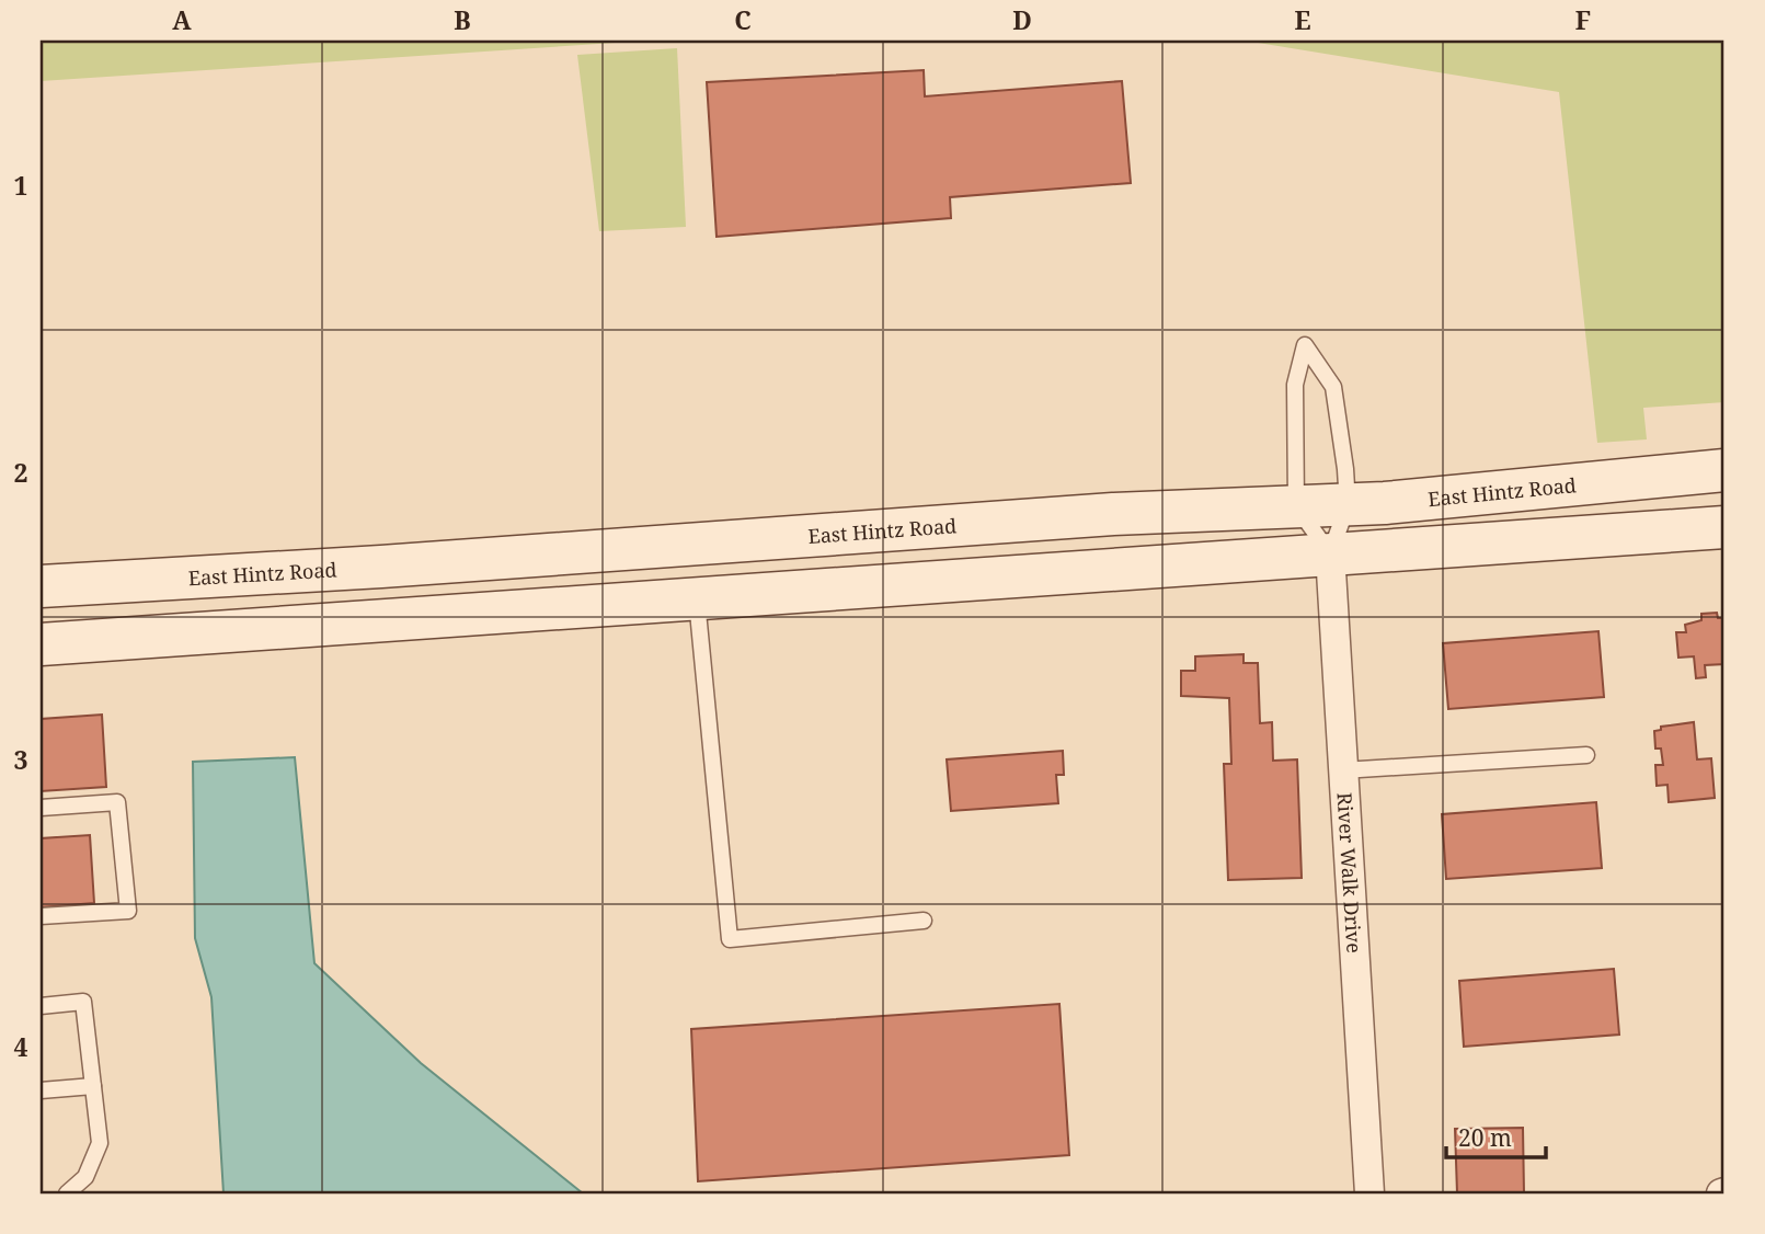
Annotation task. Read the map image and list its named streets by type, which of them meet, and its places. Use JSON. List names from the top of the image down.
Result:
{
  "streets": {
    "main road": ["East Hintz Road"],
    "street": ["River Walk Drive"]
  },
  "scale_bar": "20 m",
  "grid": {
    "columns": [
      "A",
      "B",
      "C",
      "D",
      "E",
      "F"
    ],
    "rows": [
      "1",
      "2",
      "3",
      "4"
    ]
  }
}
